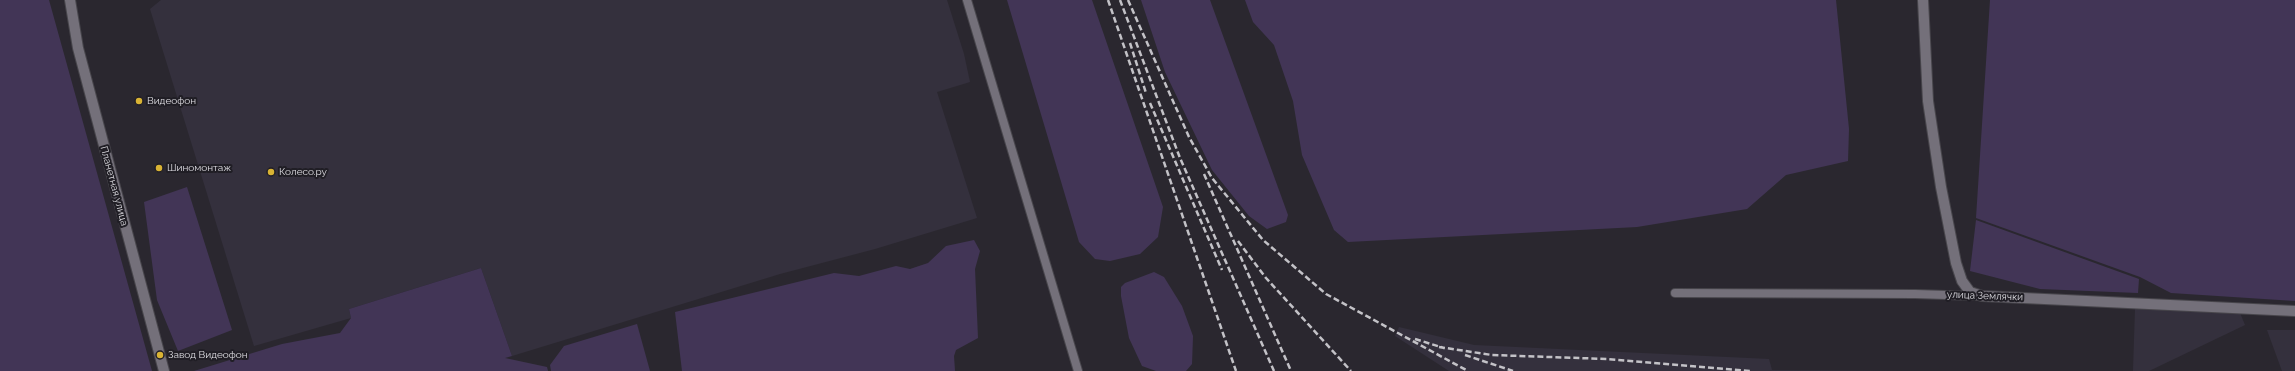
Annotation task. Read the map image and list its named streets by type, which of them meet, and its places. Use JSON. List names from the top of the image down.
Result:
{
  "streets": {
    "street": ["Планетная улица", "улица Землячки"]
  },
  "places": [
    "Видеофон",
    "Шиномонтаж",
    "Колесо.ру",
    "Завод Видеофон"
  ]
}
